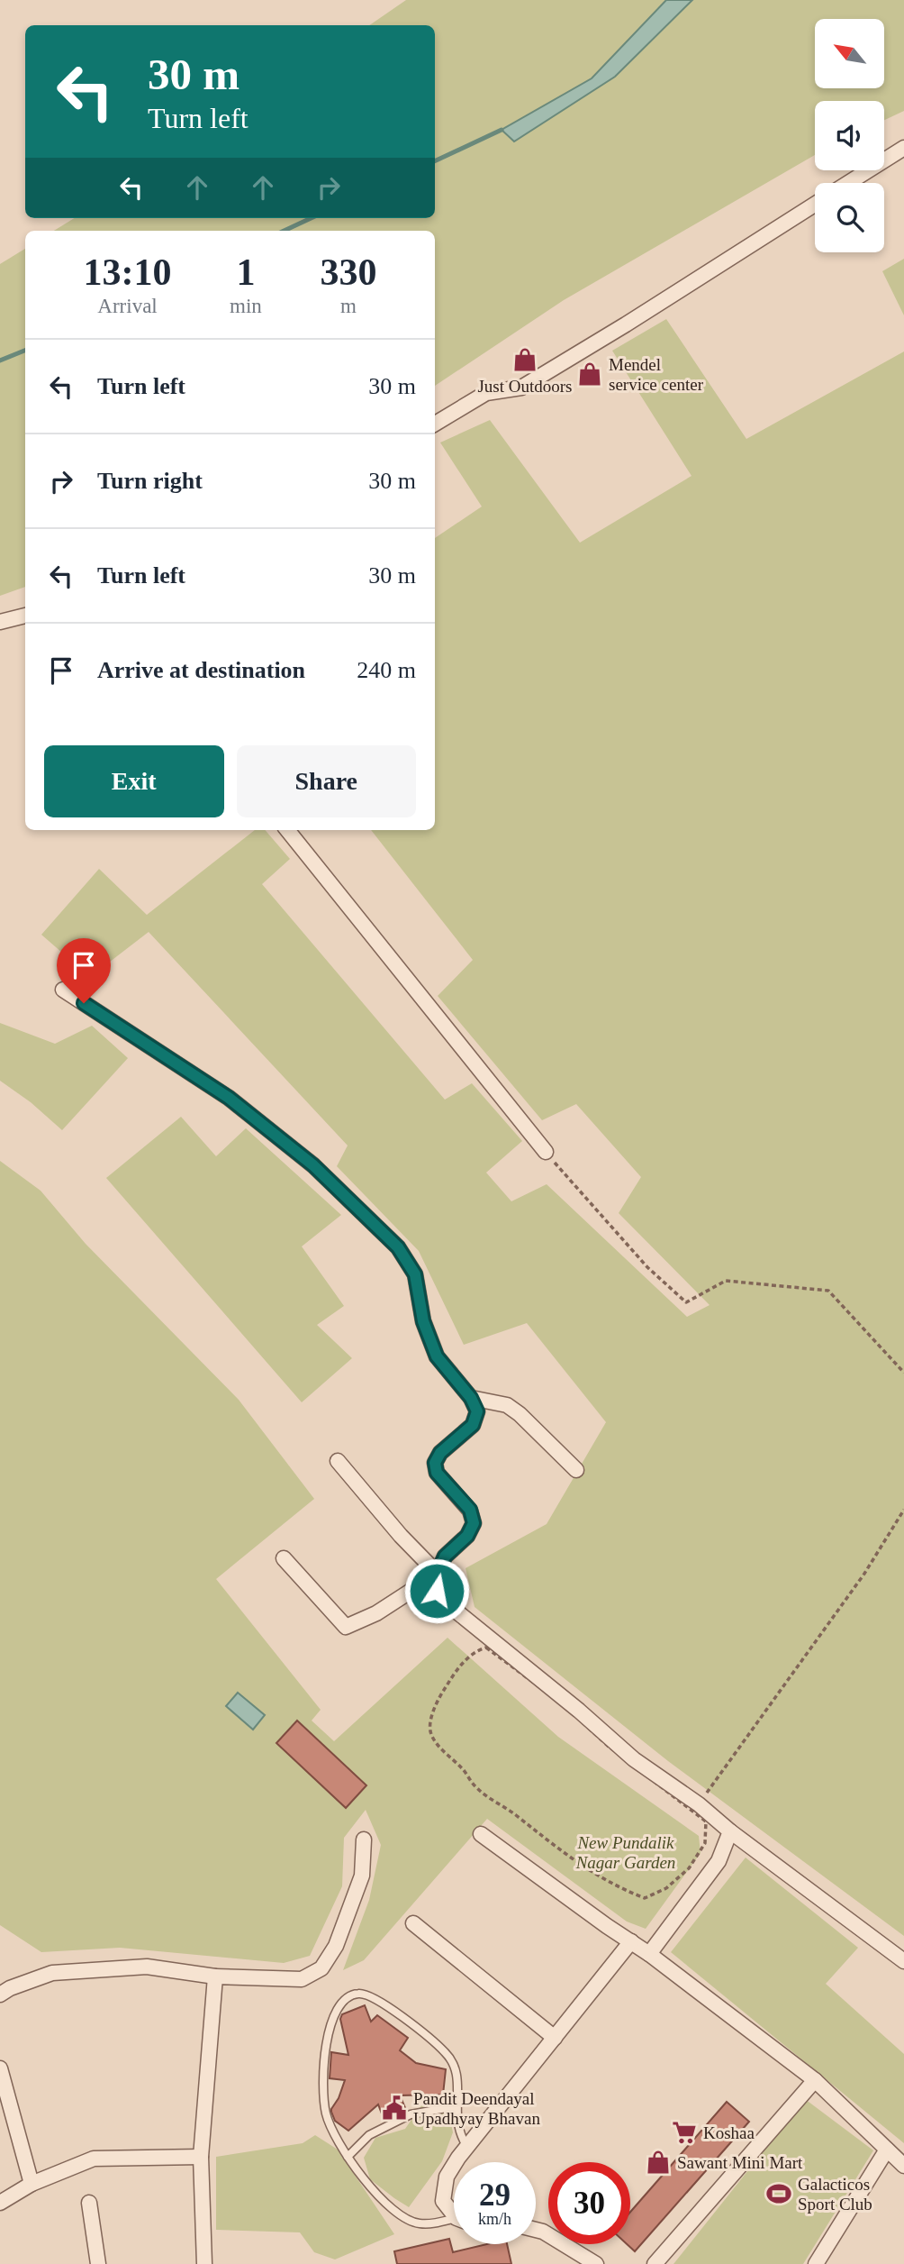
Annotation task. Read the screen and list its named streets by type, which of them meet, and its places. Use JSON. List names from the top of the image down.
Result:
{
  "parks": ["New Pundalik Nagar Garden"],
  "places": {
    "shop": ["Just Outdoors", "Mendel service center", "Sawant Mini Mart"],
    "public building": ["Pandit Deendayal Upadhyay Bhavan"],
    "supermarket": ["Koshaa"],
    "sports": ["Galacticos Sport Club"]
  },
  "north": "top left",
  "page": {
    "turn": ["30 m", "Turn left"],
    "eta": [
      "13:10",
      "Arrival",
      "1",
      "min",
      "330",
      "m"
    ],
    "list": [
      {
        "name": "Turn left",
        "value": "30 m"
      },
      {
        "name": "Turn right",
        "value": "30 m"
      },
      {
        "name": "Turn left",
        "value": "30 m"
      },
      {
        "name": "Arrive at destination",
        "value": "240 m"
      }
    ],
    "buttons": ["Exit", "Share"],
    "speed": "29 km/h",
    "limit": "30"
  }
}
